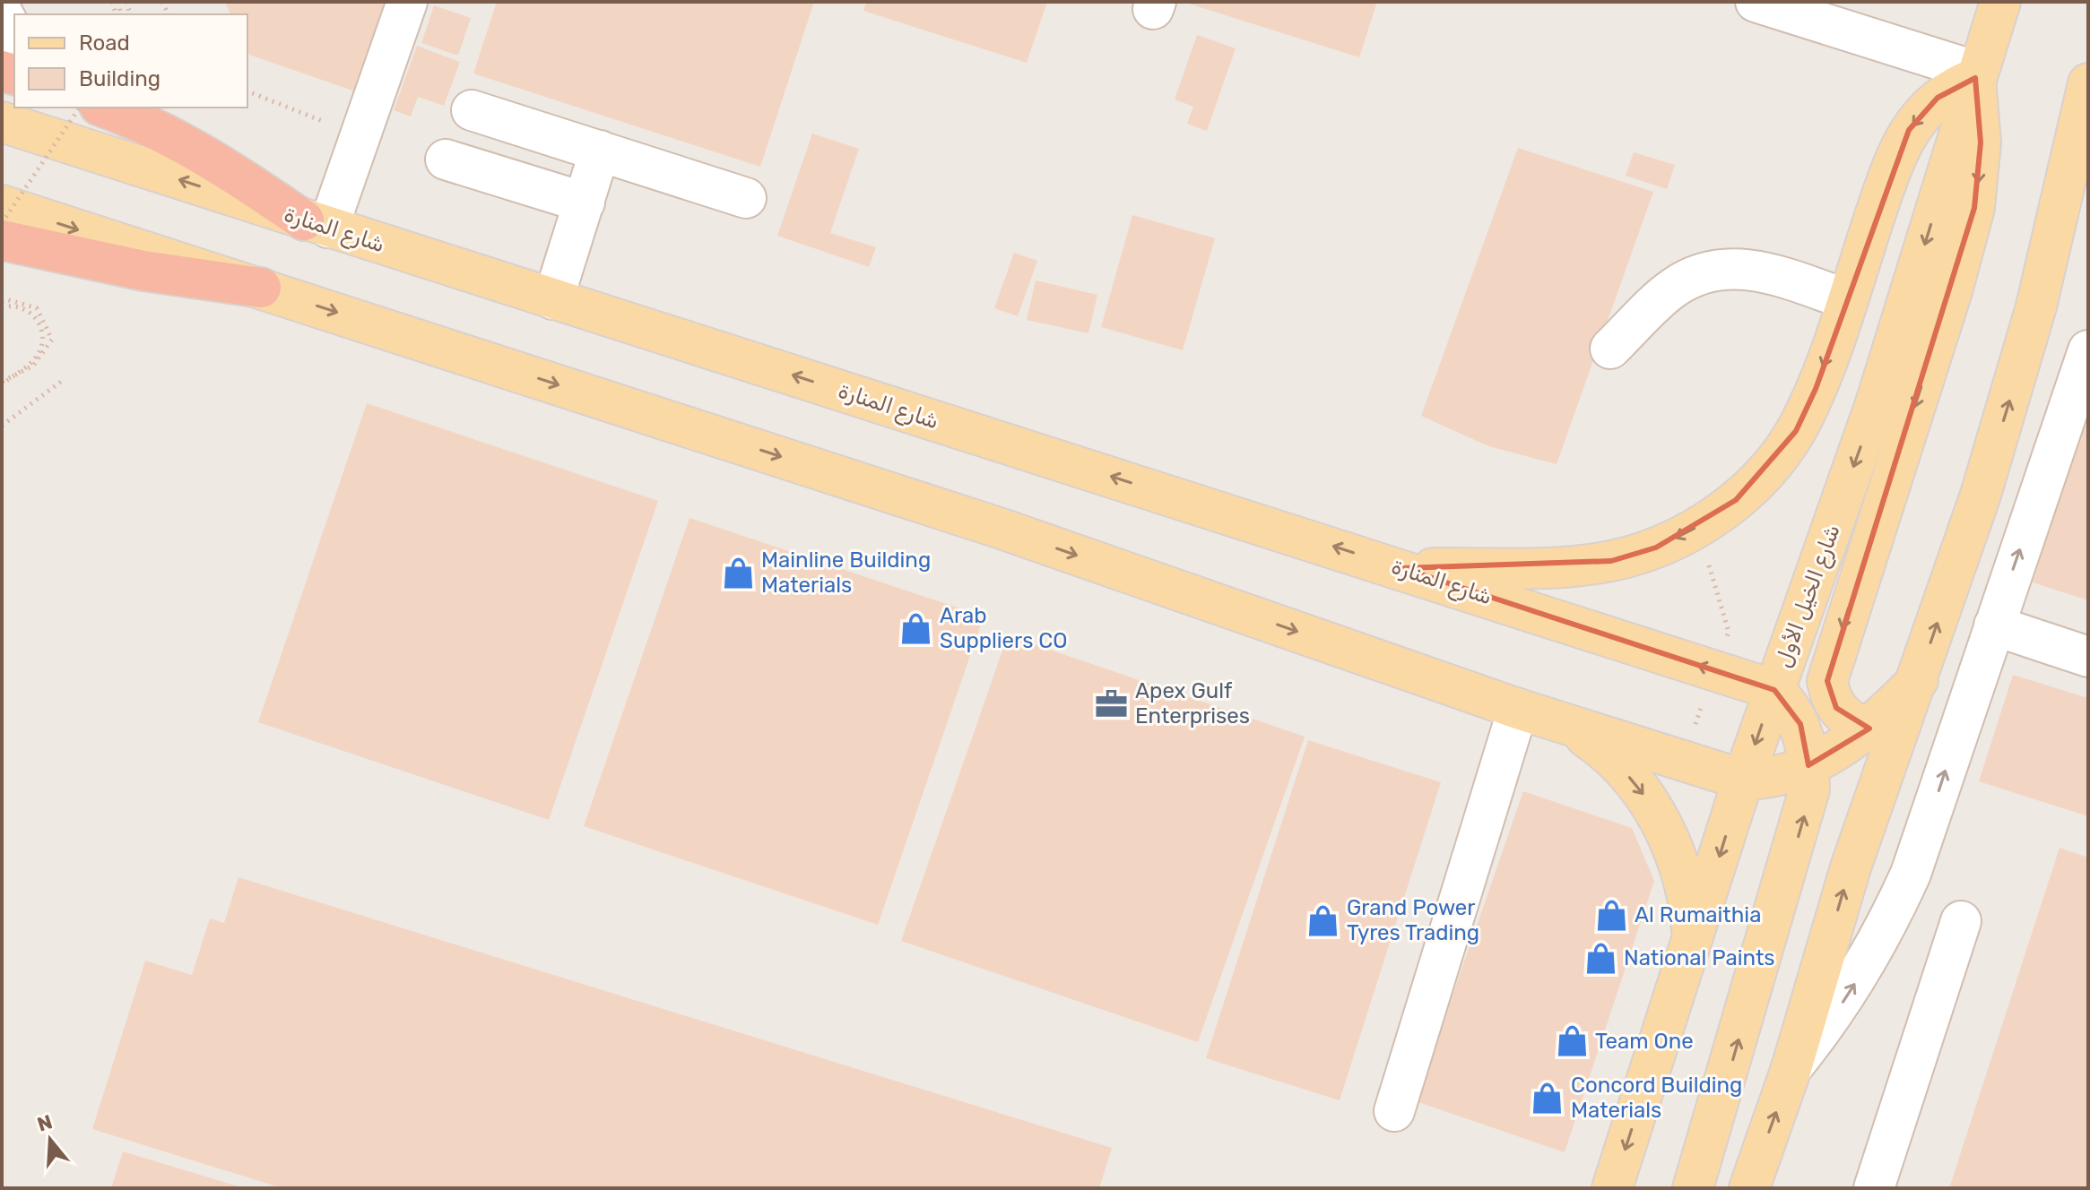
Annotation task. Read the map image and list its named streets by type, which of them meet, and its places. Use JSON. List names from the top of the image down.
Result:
{
  "streets": {
    "main road": ["شارع المنارة", "شارع الخيل الأول"]
  },
  "crossings": [
    ["شارع المنارة", "شارع الخيل الأول"]
  ],
  "places": {
    "shop": [
      "Mainline Building Materials",
      "Arab Suppliers CO",
      "Al Rumaithia",
      "Grand Power Tyres Trading",
      "National Paints",
      "Team One",
      "Concord Building Materials"
    ],
    "office": ["Apex Gulf Enterprises"]
  },
  "legend": ["Road", "Building"],
  "north": "top"
}
